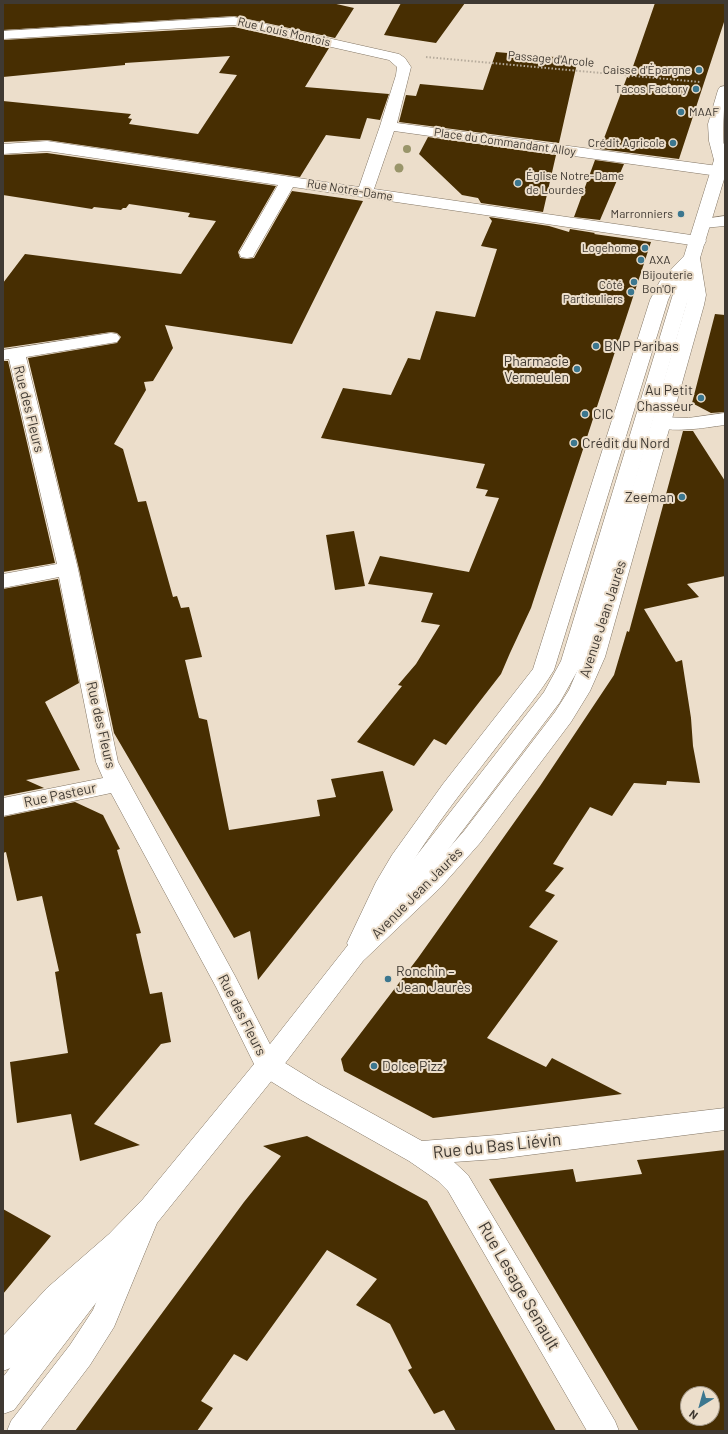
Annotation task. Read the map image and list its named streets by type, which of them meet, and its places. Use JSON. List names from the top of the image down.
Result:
{
  "streets": {
    "street": [
      "Rue Louis Montois",
      "Place du Commandant Alloy",
      "Rue Notre-Dame",
      "Rue des Fleurs",
      "Avenue Jean Jaurès",
      "Rue Pasteur",
      "Rue du Bas Liévin",
      "Rue Lesage Senault"
    ],
    "path": ["Passage d'Arcole"]
  },
  "crossings": [
    ["Rue Louis Montois", "Passage d'Arcole"],
    ["Place du Commandant Alloy", "Avenue Jean Jaurès"],
    ["Rue Notre-Dame", "Avenue Jean Jaurès"],
    ["Rue des Fleurs", "Avenue Jean Jaurès"],
    ["Rue des Fleurs", "Rue Pasteur"],
    ["Rue des Fleurs", "Rue du Bas Liévin"],
    ["Avenue Jean Jaurès", "Rue du Bas Liévin"],
    ["Rue du Bas Liévin", "Rue Lesage Senault"]
  ],
  "places": [
    "Caisse d'Épargne",
    "Tacos Factory",
    "MAAF",
    "Crédit Agricole",
    "Église Notre-Dame de Lourdes",
    "Marronniers",
    "Logehome",
    "AXA",
    "Bijouterie Bon'Or",
    "Côté Particuliers",
    "BNP Paribas",
    "Pharmacie Vermeulen",
    "Au Petit Chasseur",
    "CIC",
    "Crédit du Nord",
    "Zeeman",
    "Ronchin – Jean Jaurès",
    "Dolce Pizz'"
  ],
  "north": "bottom left"
}
